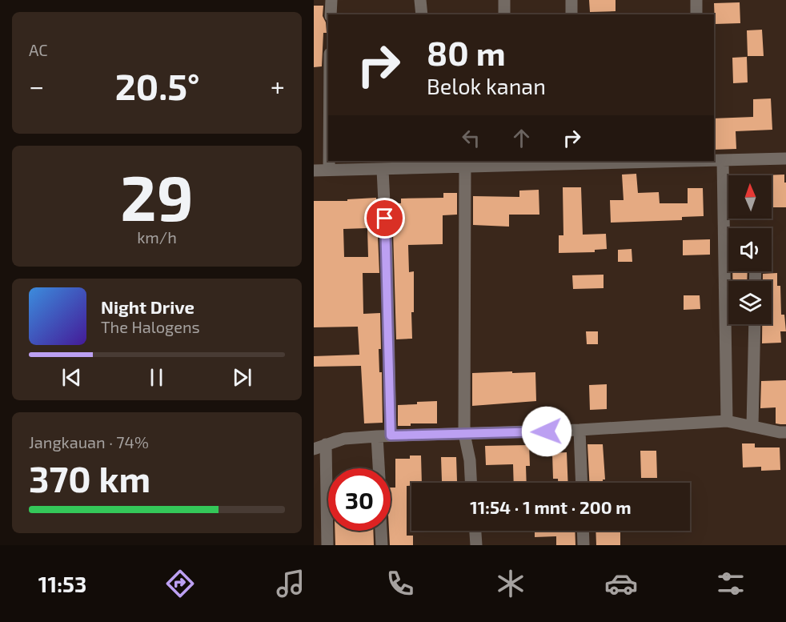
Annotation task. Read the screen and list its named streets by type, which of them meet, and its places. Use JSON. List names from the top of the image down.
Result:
{
  "north": "top",
  "page": {
    "tile": [
      "AC",
      ["29", "km/h"],
      ["Jangkauan · 74%", "370 km"]
    ],
    "turn": ["80 m", "Belok kanan"],
    "heat": ["−", "20.5°", "+"],
    "song": ["Night Drive", "The Halogens"],
    "limit": "30",
    "trip": "11:54 · 1 mnt · 200 m",
    "tabs": "11:53"
  }
}
